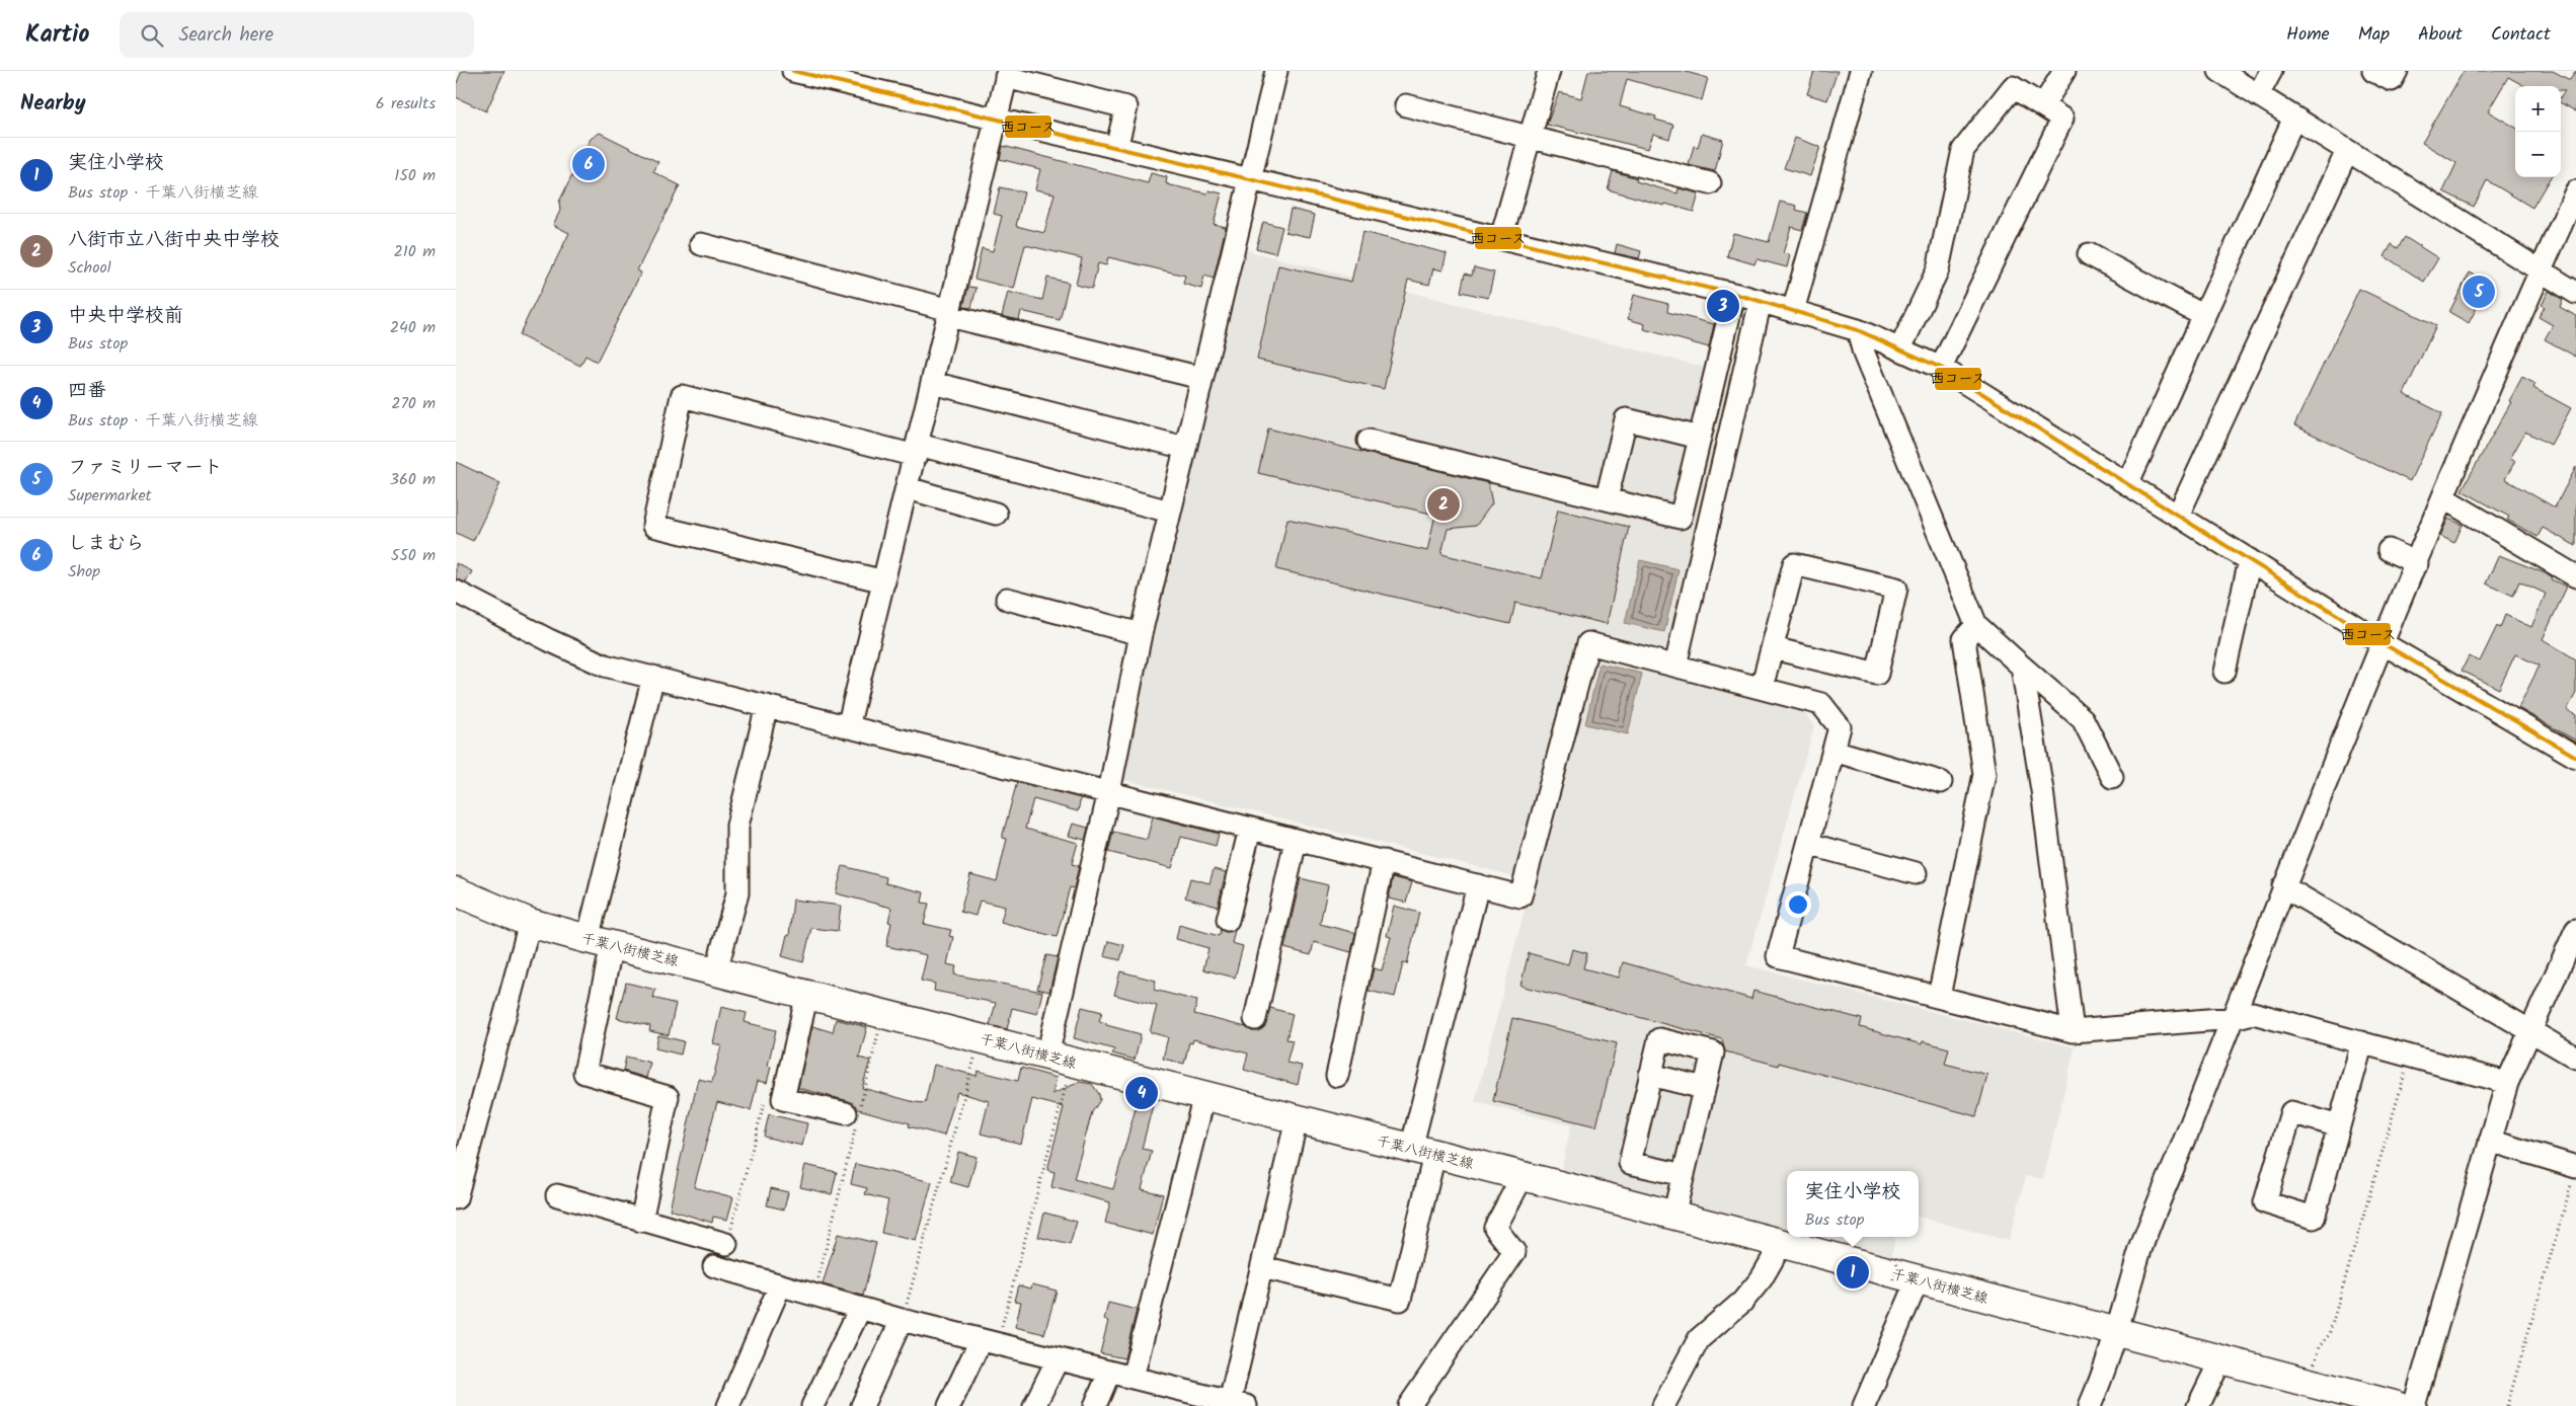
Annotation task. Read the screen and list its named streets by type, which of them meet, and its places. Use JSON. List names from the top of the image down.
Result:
{
  "streets": {
    "main road": ["千葉八街横芝線"]
  },
  "lines": ["transit line 西コース"],
  "page": {
    "header": "Kartio",
    "search": "Search here",
    "nav": [
      "Home",
      "Map",
      "About",
      "Contact"
    ],
    "heading": ["Nearby", "6 results"],
    "map_buttons": ["+", "−"],
    "list": [
      {
        "mark": "1",
        "name": "実住小学校",
        "note": "Bus stop · 千葉八街横芝線",
        "value": "150 m"
      },
      {
        "mark": "2",
        "name": "八街市立八街中央中学校",
        "note": "School",
        "value": "210 m"
      },
      {
        "mark": "3",
        "name": "中央中学校前",
        "note": "Bus stop",
        "value": "240 m"
      },
      {
        "mark": "4",
        "name": "四番",
        "note": "Bus stop · 千葉八街横芝線",
        "value": "270 m"
      },
      {
        "mark": "5",
        "name": "ファミリーマート",
        "note": "Supermarket",
        "value": "360 m"
      },
      {
        "mark": "6",
        "name": "しまむら",
        "note": "Shop",
        "value": "550 m"
      }
    ],
    "pins": [
      "6",
      "5",
      "3",
      "2",
      "4",
      "1"
    ],
    "popup": ["実住小学校", "Bus stop"]
  }
}
